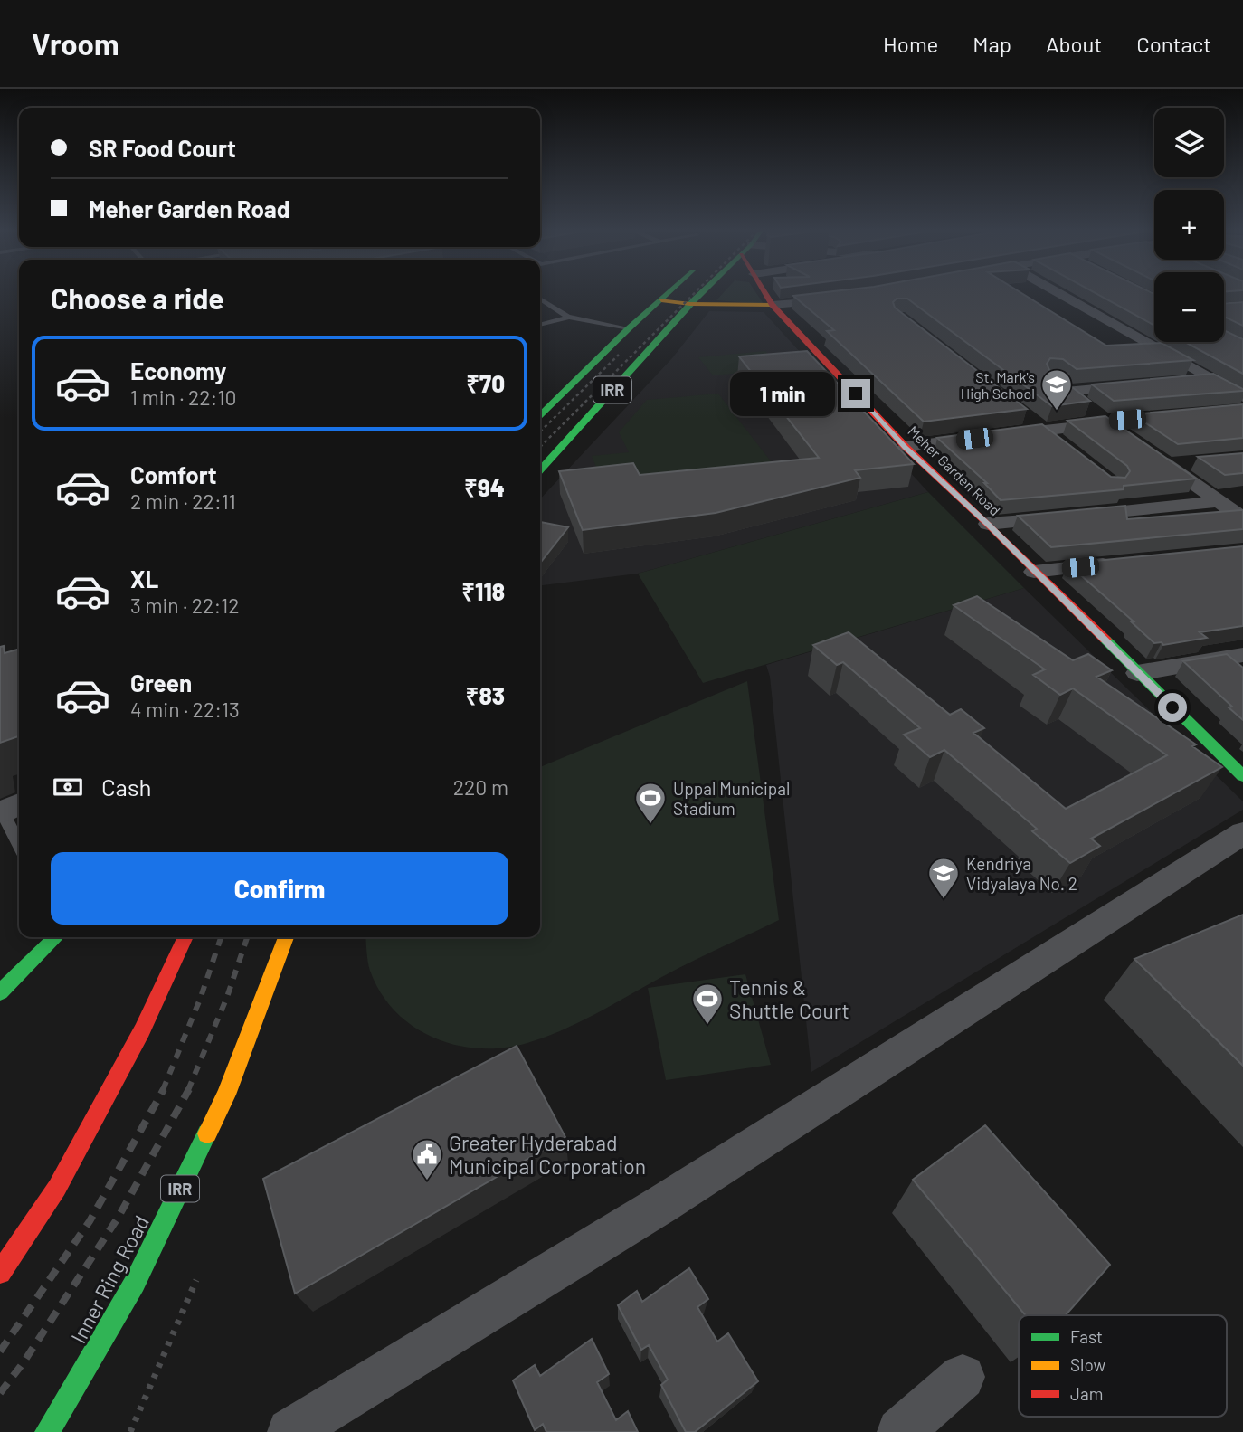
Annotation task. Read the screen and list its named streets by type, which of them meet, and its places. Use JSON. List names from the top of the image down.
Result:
{
  "streets": {
    "main road": ["IRR", "Meher Garden Road", "Inner Ring Road"]
  },
  "places": {
    "school or university": ["St. Mark's High School", "Kendriya Vidyalaya No. 2"],
    "sports": ["Uppal Municipal Stadium", "Tennis & Shuttle Court"],
    "public building": ["Greater Hyderabad Municipal Corporation"]
  },
  "legend": ["Fast", "Slow", "Jam"],
  "page": {
    "header": "Vroom",
    "nav": [
      "Home",
      "Map",
      "About",
      "Contact"
    ],
    "map_buttons": ["+", "−"],
    "banner": ["SR Food Court", "Meher Garden Road"],
    "heading": "Choose a ride",
    "list": [
      {
        "name": "Economy",
        "note": "1 min · 22:10",
        "value": "₹70"
      },
      {
        "name": "Comfort",
        "note": "2 min · 22:11",
        "value": "₹94"
      },
      {
        "name": "XL",
        "note": "3 min · 22:12",
        "value": "₹118"
      },
      {
        "name": "Green",
        "note": "4 min · 22:13",
        "value": "₹83"
      }
    ],
    "bubble": "1 min",
    "pay": ["Cash", "220 m"],
    "buttons": "Confirm"
  }
}
